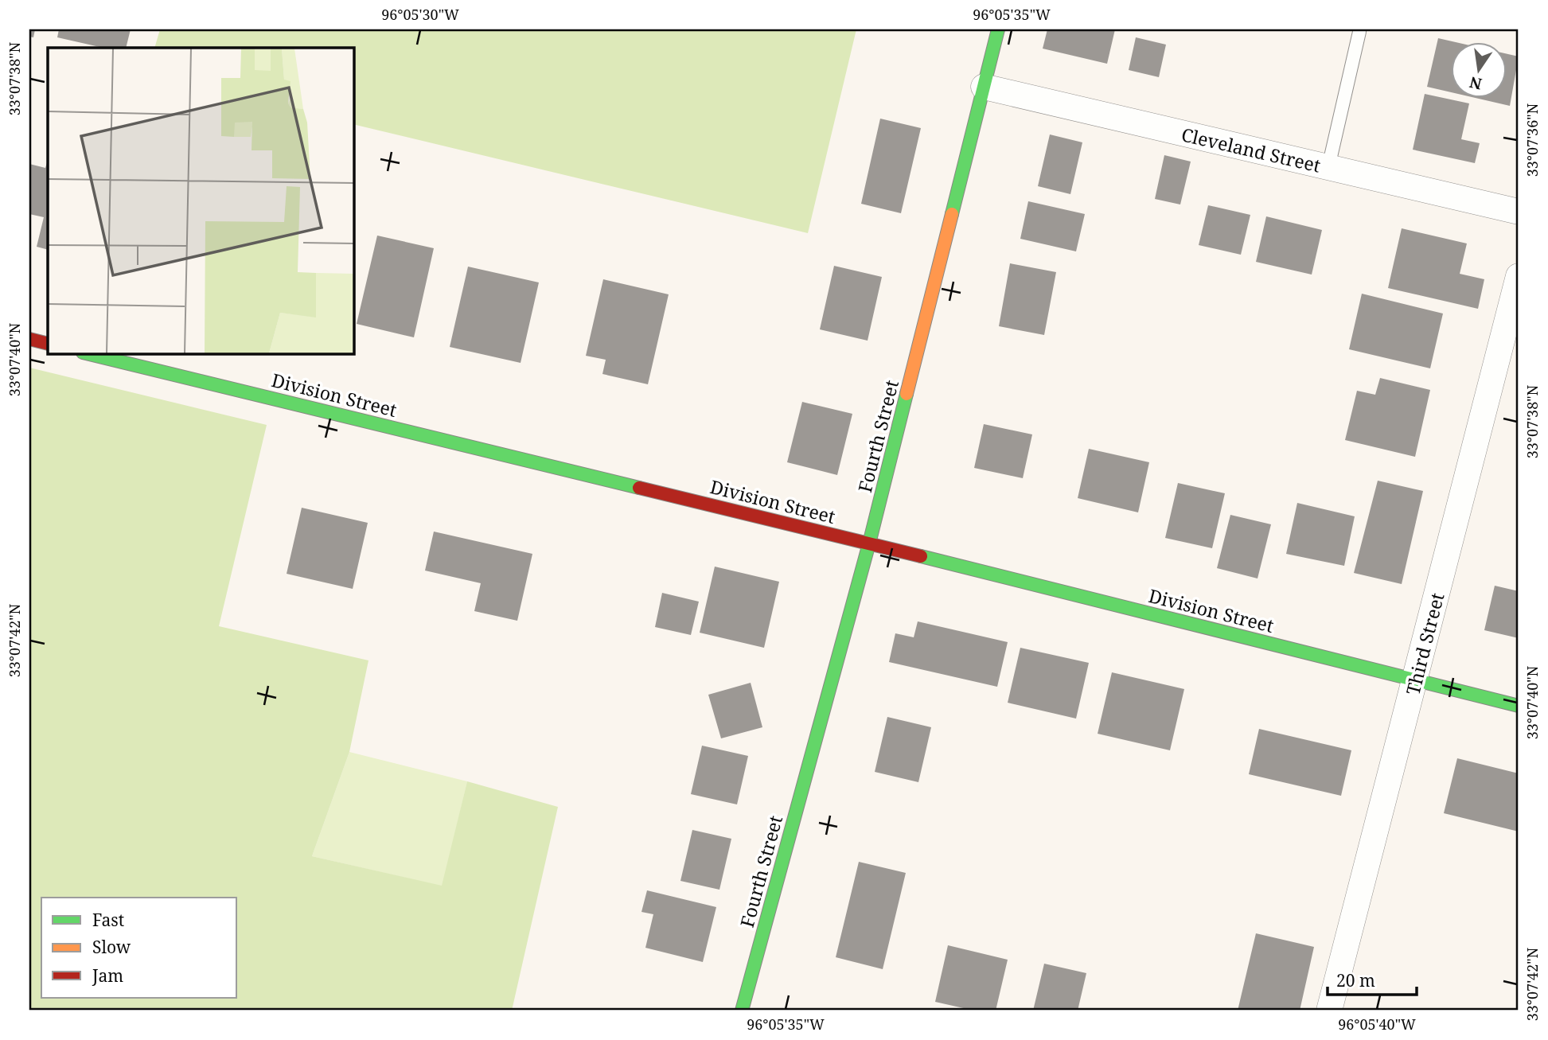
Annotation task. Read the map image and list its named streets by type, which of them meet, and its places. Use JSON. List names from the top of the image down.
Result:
{
  "streets": {
    "street": [
      "Cleveland Street",
      "Division Street",
      "Fourth Street",
      "Third Street"
    ]
  },
  "crossings": [
    ["Cleveland Street", "Fourth Street"],
    ["Division Street", "Fourth Street"],
    ["Division Street", "Third Street"]
  ],
  "legend": ["Fast", "Slow", "Jam"],
  "scale_bar": "20 m",
  "north": "bottom",
  "coordinates": [
    "96°05'30\"W",
    "96°05'35\"W",
    "33°07'38\"N",
    "33°07'36\"N",
    "33°07'40\"N",
    "33°07'42\"N",
    "96°05'40\"W"
  ]
}
